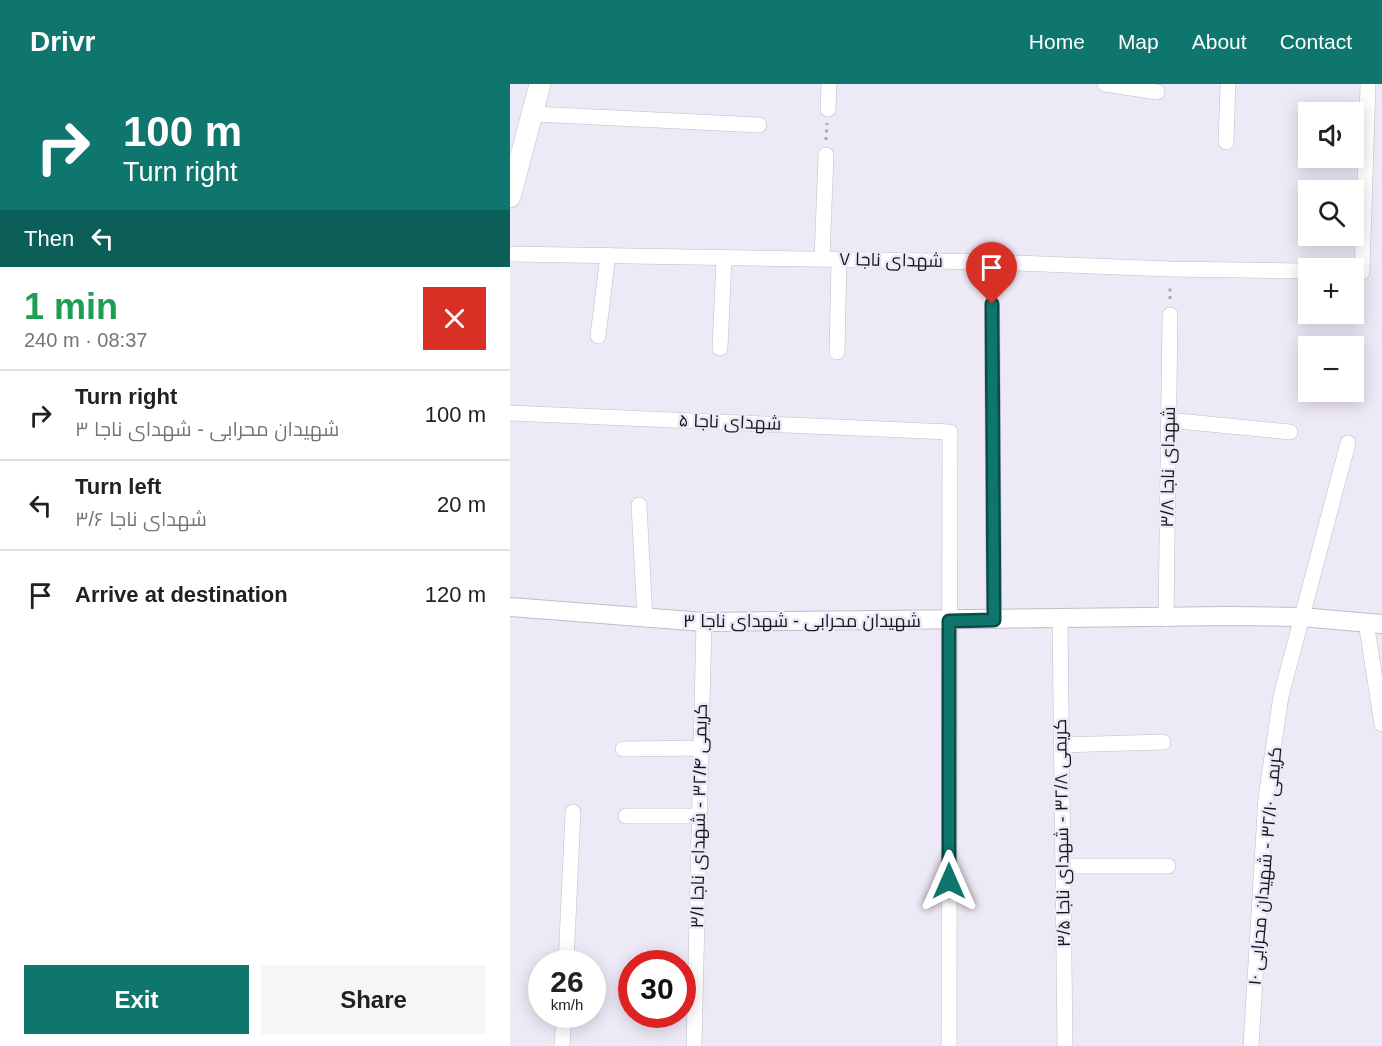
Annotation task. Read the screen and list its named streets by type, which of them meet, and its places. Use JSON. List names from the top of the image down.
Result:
{
  "streets": {
    "street": [
      "شهدای ناجا ۷",
      "شهدای ناجا ۵",
      "شهدای ناجا ۳/۸",
      "شهیدان محرابی - شهدای ناجا ۳",
      "کریمی ۳۲/۴ - شهدای ناجا ۳/۱",
      "کریمی ۳۲/۸ - شهدای ناجا ۳/۵",
      "کریمی ۳۲/۱۰ - شهیدان محرابی ۱۰"
    ]
  },
  "crossings": [
    ["شهدای ناجا ۵", "شهیدان محرابی - شهدای ناجا ۳"],
    ["شهدای ناجا ۳/۸", "شهیدان محرابی - شهدای ناجا ۳"],
    ["شهیدان محرابی - شهدای ناجا ۳", "کریمی ۳۲/۴ - شهدای ناجا ۳/۱"],
    ["شهیدان محرابی - شهدای ناجا ۳", "کریمی ۳۲/۸ - شهدای ناجا ۳/۵"],
    ["شهیدان محرابی - شهدای ناجا ۳", "کریمی ۳۲/۱۰ - شهیدان محرابی ۱۰"]
  ],
  "page": {
    "header": "Drivr",
    "nav": [
      "Home",
      "Map",
      "About",
      "Contact"
    ],
    "turn": ["100 m", "Turn right"],
    "map_buttons": ["+", "−"],
    "then": "Then",
    "heading": ["1 min", "240 m · 08:37"],
    "list": [
      {
        "name": "Turn right",
        "note": "شهیدان محرابی - شهدای ناجا ۳",
        "value": "100 m"
      },
      {
        "name": "Turn left",
        "note": "شهدای ناجا ۳/۶",
        "value": "20 m"
      },
      {
        "name": "Arrive at destination",
        "value": "120 m"
      }
    ],
    "speed": "26 km/h",
    "limit": "30",
    "buttons": ["Exit", "Share"]
  }
}
